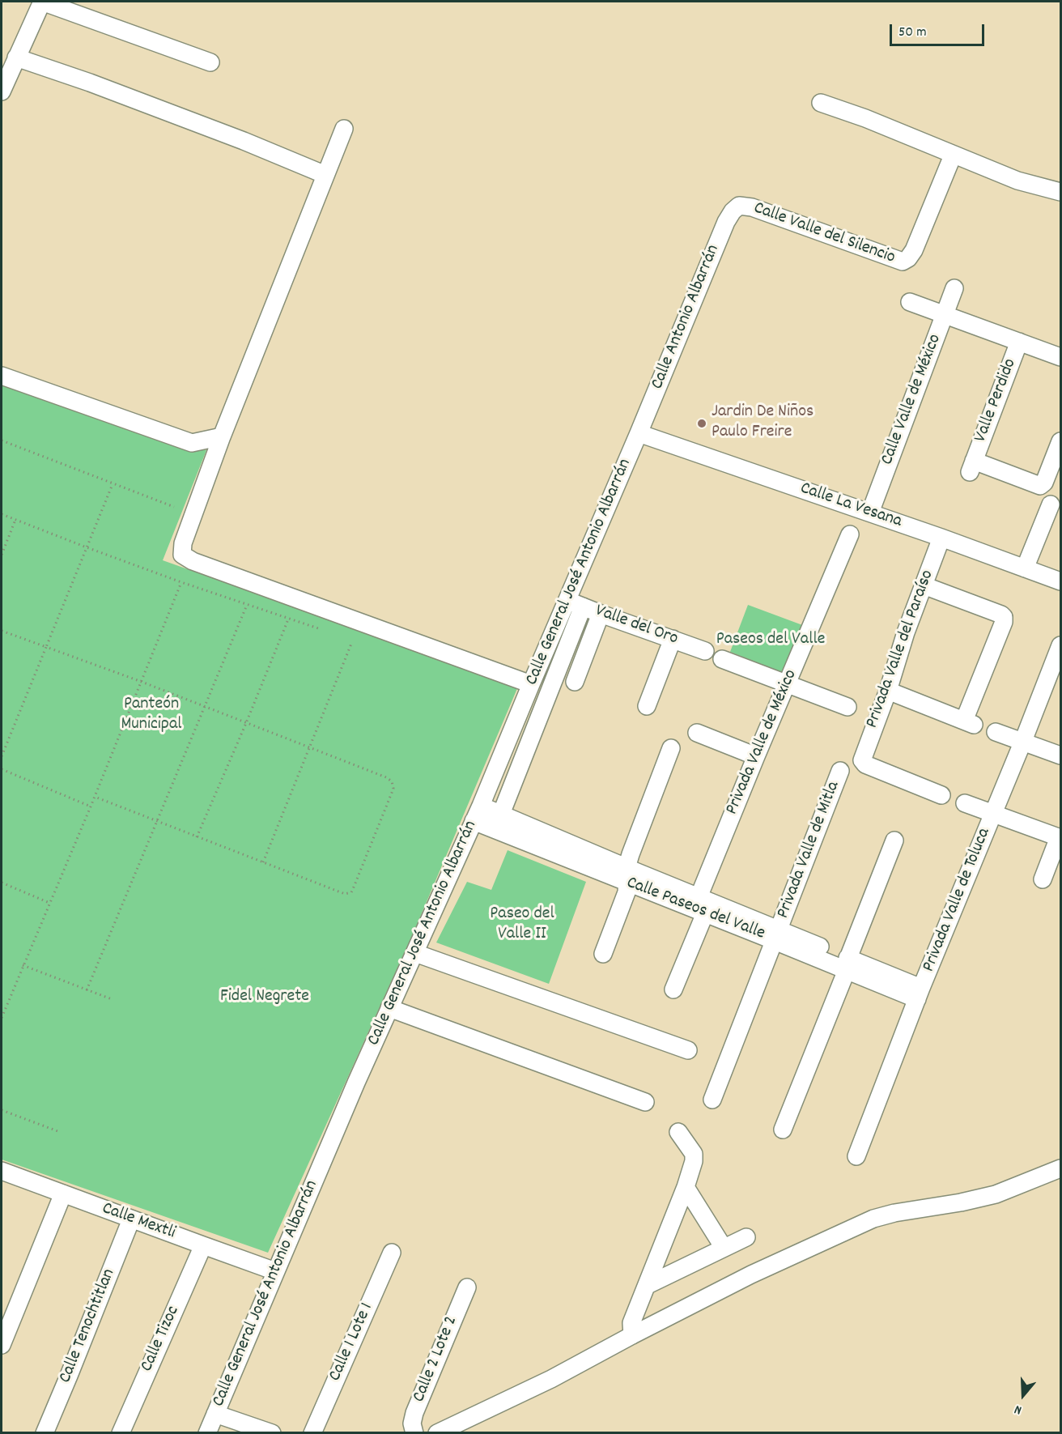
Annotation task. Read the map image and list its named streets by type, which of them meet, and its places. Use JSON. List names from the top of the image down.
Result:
{
  "streets": {
    "street": [
      "Calle Valle del Silencio",
      "Calle Antonio Albarrán",
      "Calle Valle de México",
      "Valle Perdido",
      "Calle La Vesana",
      "Calle General José Antonio Albarrán",
      "Valle del Oro",
      "Privada Valle del Paraíso",
      "Privada Valle de México",
      "Privada Valle de Mitla",
      "Privada Valle de Toluca",
      "Calle Paseos del Valle",
      "Calle Mextli",
      "Calle Tenochtitlan",
      "Calle Tizoc",
      "Calle 1 Lote 1",
      "Calle 2 Lote 2"
    ]
  },
  "crossings": [
    ["Calle Valle del Silencio", "Calle Antonio Albarrán"],
    ["Calle Antonio Albarrán", "Calle La Vesana"],
    ["Calle Antonio Albarrán", "Calle General José Antonio Albarrán"],
    ["Calle Valle de México", "Calle La Vesana"],
    ["Calle La Vesana", "Calle General José Antonio Albarrán"],
    ["Calle La Vesana", "Privada Valle del Paraíso"],
    ["Calle General José Antonio Albarrán", "Valle del Oro"],
    ["Calle General José Antonio Albarrán", "Calle Paseos del Valle"],
    ["Calle General José Antonio Albarrán", "Calle Mextli"],
    ["Privada Valle de México", "Calle Paseos del Valle"],
    ["Privada Valle de Mitla", "Calle Paseos del Valle"],
    ["Privada Valle de Toluca", "Calle Paseos del Valle"],
    ["Calle Mextli", "Calle Tenochtitlan"],
    ["Calle Mextli", "Calle Tizoc"]
  ],
  "parks": [
    "Paseos del Valle",
    "Panteón Municipal",
    "Paseo del Valle II",
    "Fidel Negrete"
  ],
  "places": ["Jardin De Niños Paulo Freire"],
  "scale_bar": "50 m",
  "north": "bottom"
}
